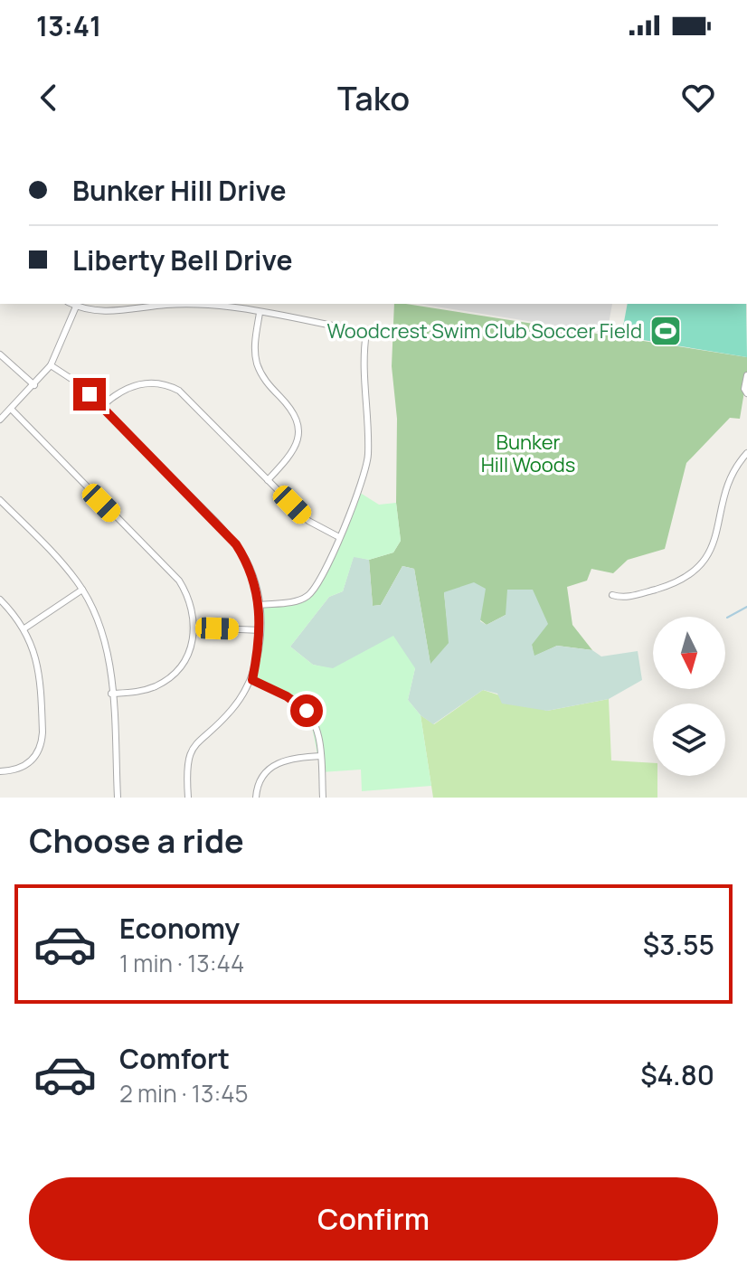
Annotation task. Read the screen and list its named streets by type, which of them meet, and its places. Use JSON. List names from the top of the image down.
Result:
{
  "parks": ["Bunker Hill Woods"],
  "places": {
    "sports": ["Woodcrest Swim Club Soccer Field"]
  },
  "north": "bottom",
  "page": {
    "status": "13:41",
    "header": "Tako",
    "banner": ["Bunker Hill Drive", "Liberty Bell Drive"],
    "heading": "Choose a ride",
    "list": [
      {
        "name": "Economy",
        "note": "1 min · 13:44",
        "value": "$3.55"
      },
      {
        "name": "Comfort",
        "note": "2 min · 13:45",
        "value": "$4.80"
      }
    ],
    "buttons": "Confirm"
  }
}
